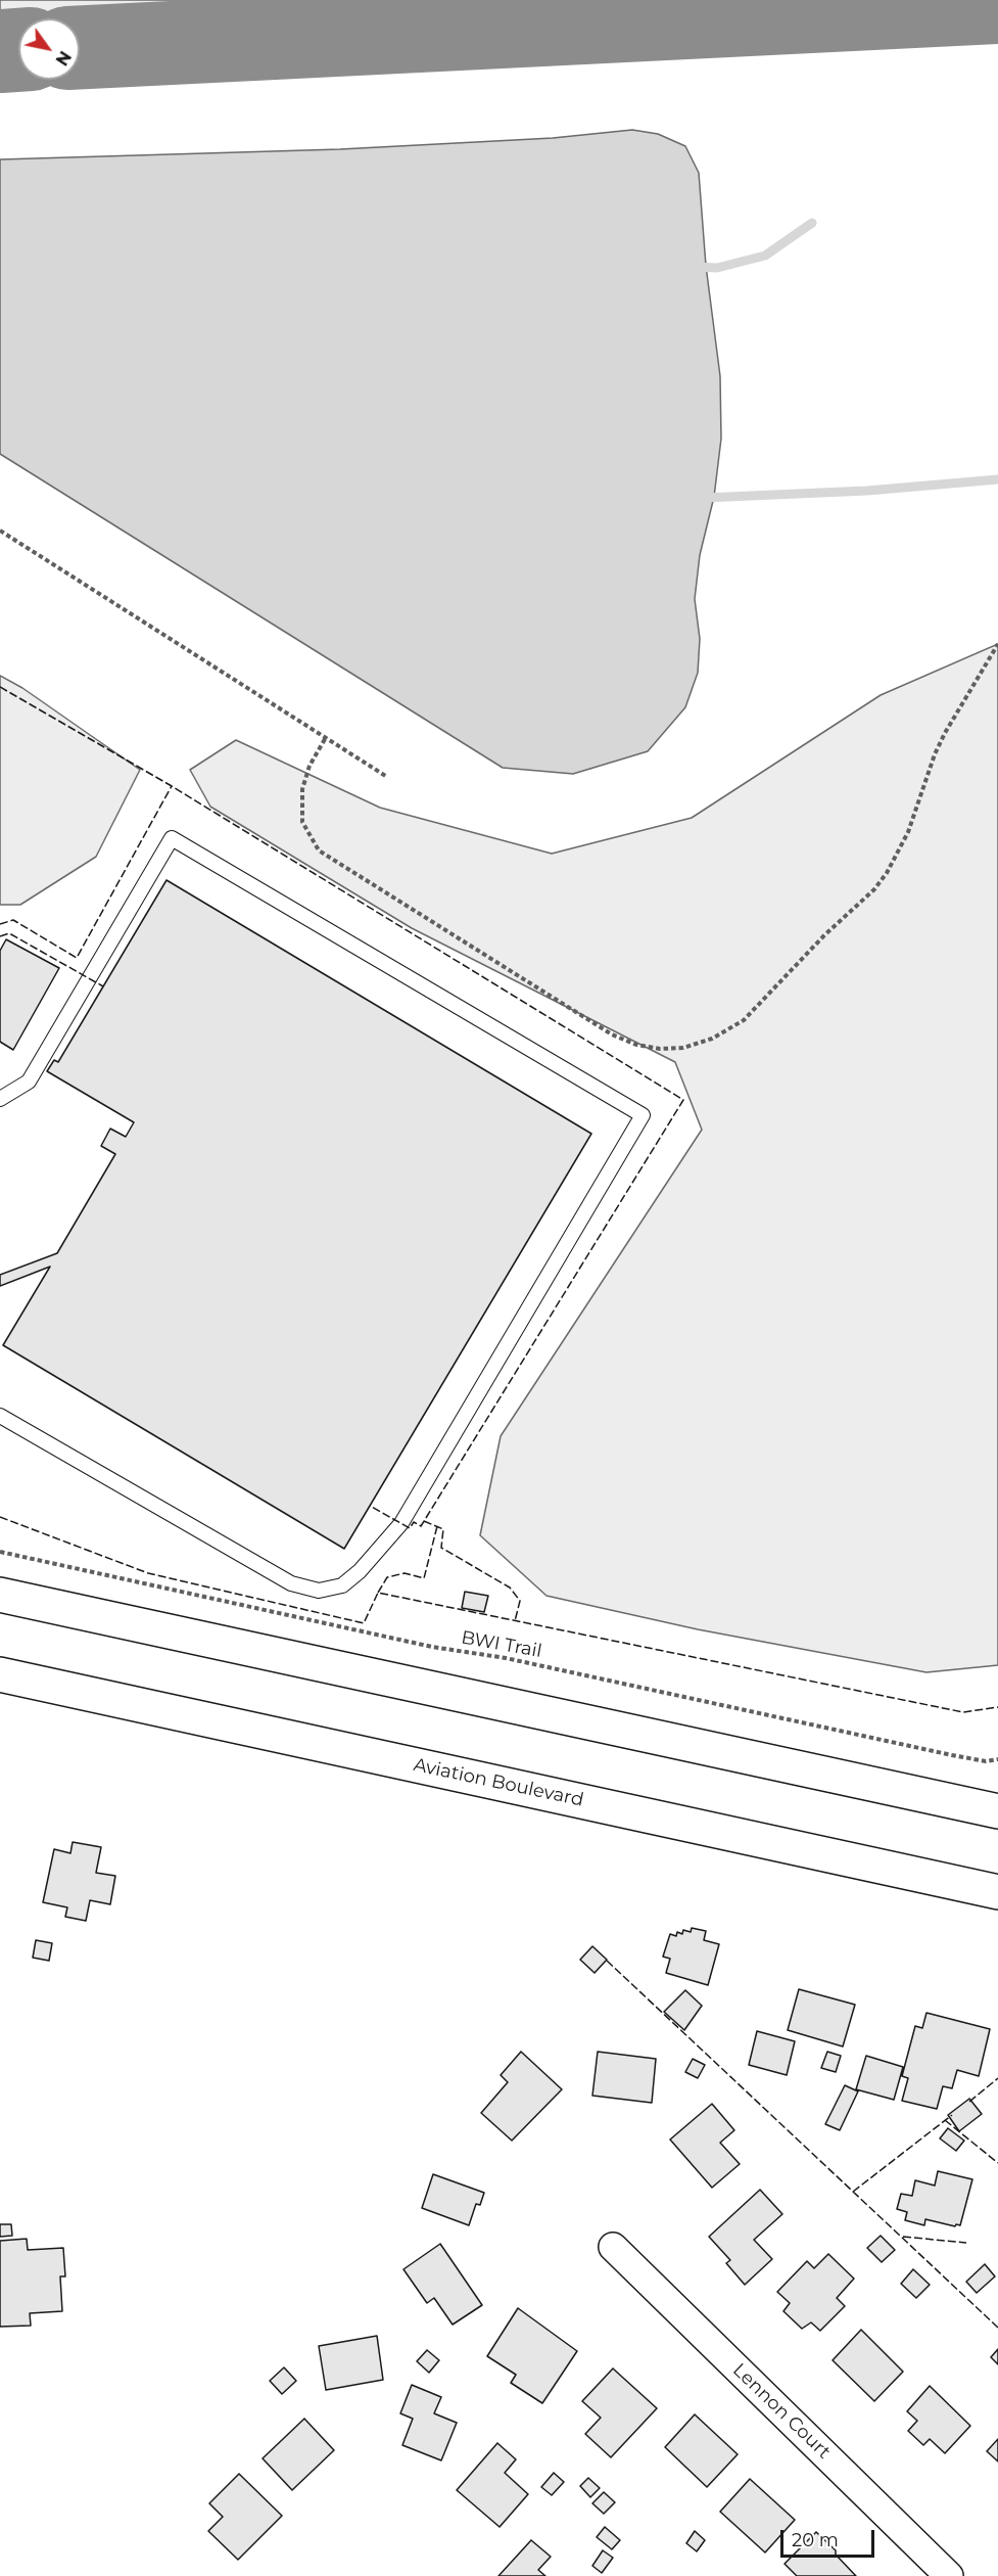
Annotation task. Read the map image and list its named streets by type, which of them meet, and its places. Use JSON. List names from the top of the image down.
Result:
{
  "streets": {
    "main road": ["Aviation Boulevard"],
    "street": ["Lennon Court"],
    "path": ["BWI Trail"]
  },
  "scale_bar": "20 m",
  "north": "bottom right"
}
